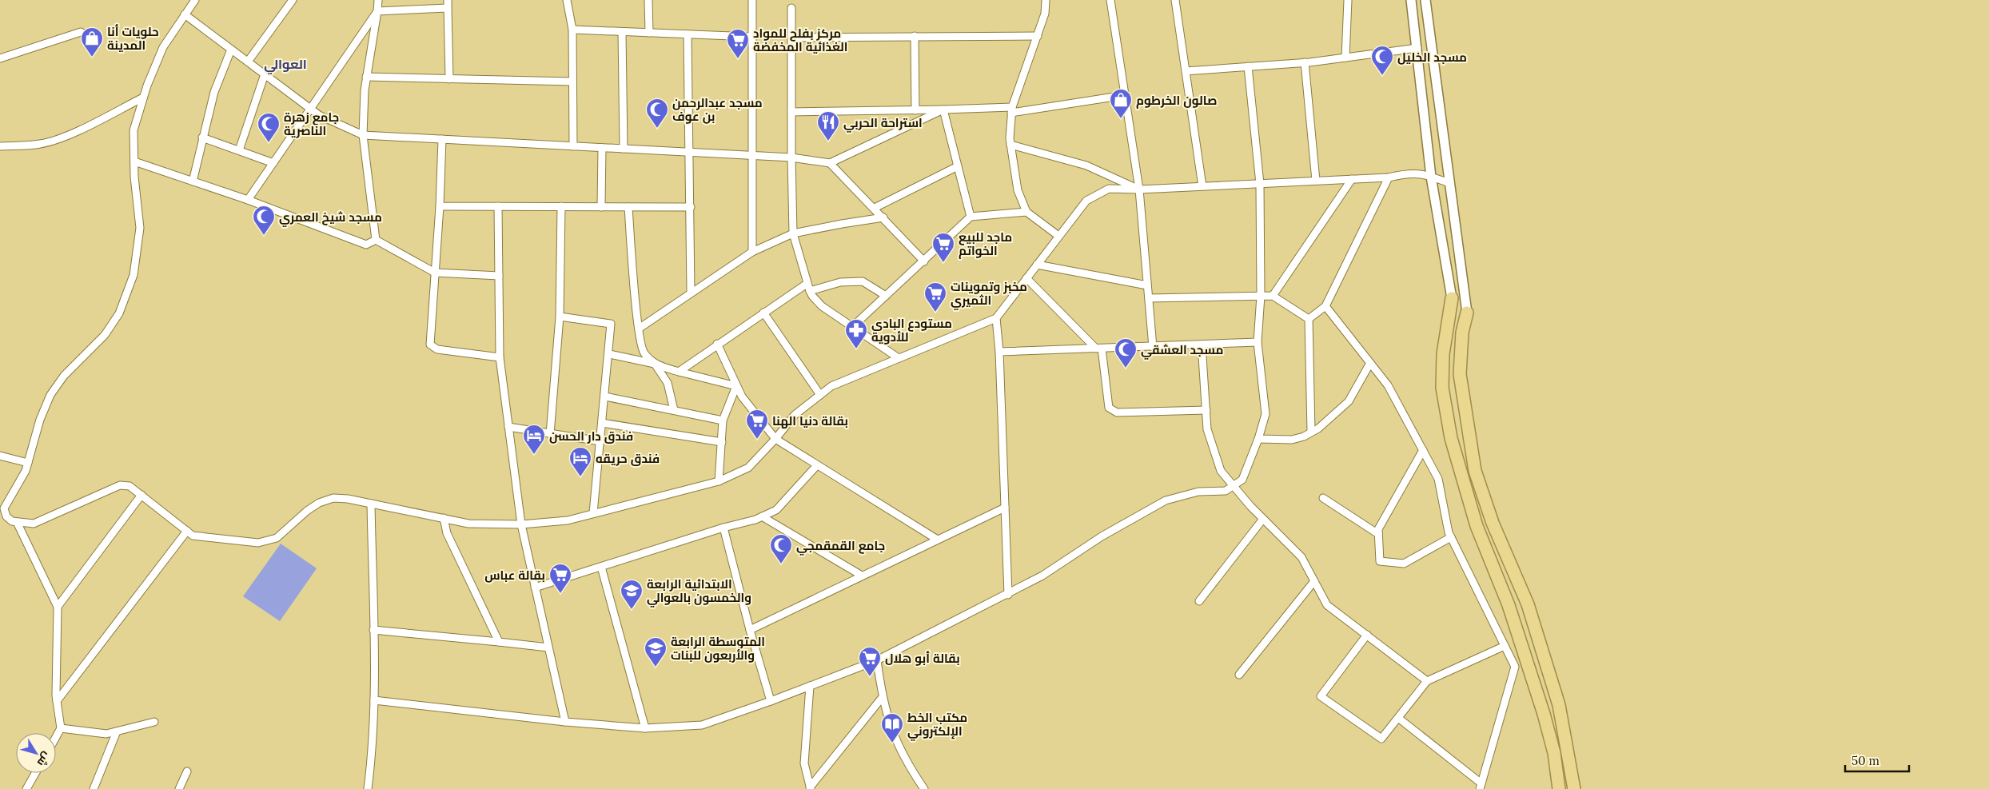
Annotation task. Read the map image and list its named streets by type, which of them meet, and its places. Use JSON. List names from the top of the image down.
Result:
{
  "districts": ["العوالي"],
  "places": {
    "shop": ["حلويات أنا المدينة", "صالون الخرطوم"],
    "supermarket": [
      "مركز بفلح للمواد الغذائية المخفضة",
      "ماجد للبيع الخواتم",
      "مخبز وتموينات الثميري",
      "بقالة دنيا الهنا",
      "بقالة عباس",
      "بقالة أبو هلال"
    ],
    "mosque": [
      "مسجد الخليل",
      "مسجد عبدالرحمن بن عوف",
      "جامع زهرة الناصرية",
      "مسجد شيخ العمري",
      "مسجد العشقي",
      "جامع القمقمجي"
    ],
    "restaurant": ["استراحة الحربي"],
    "pharmacy": ["مستودع البادى للأدوية"],
    "hotel": ["فندق دار الحسن", "فندق حريقه"],
    "school or university": ["الابتدائية الرابعة والخمسون بالعوالي", "المتوسطة الرابعة والأربعون للبنات"],
    "library": ["مكتب الخط الإلكتروني"]
  },
  "scale_bar": "50 m",
  "north": "bottom right"
}
